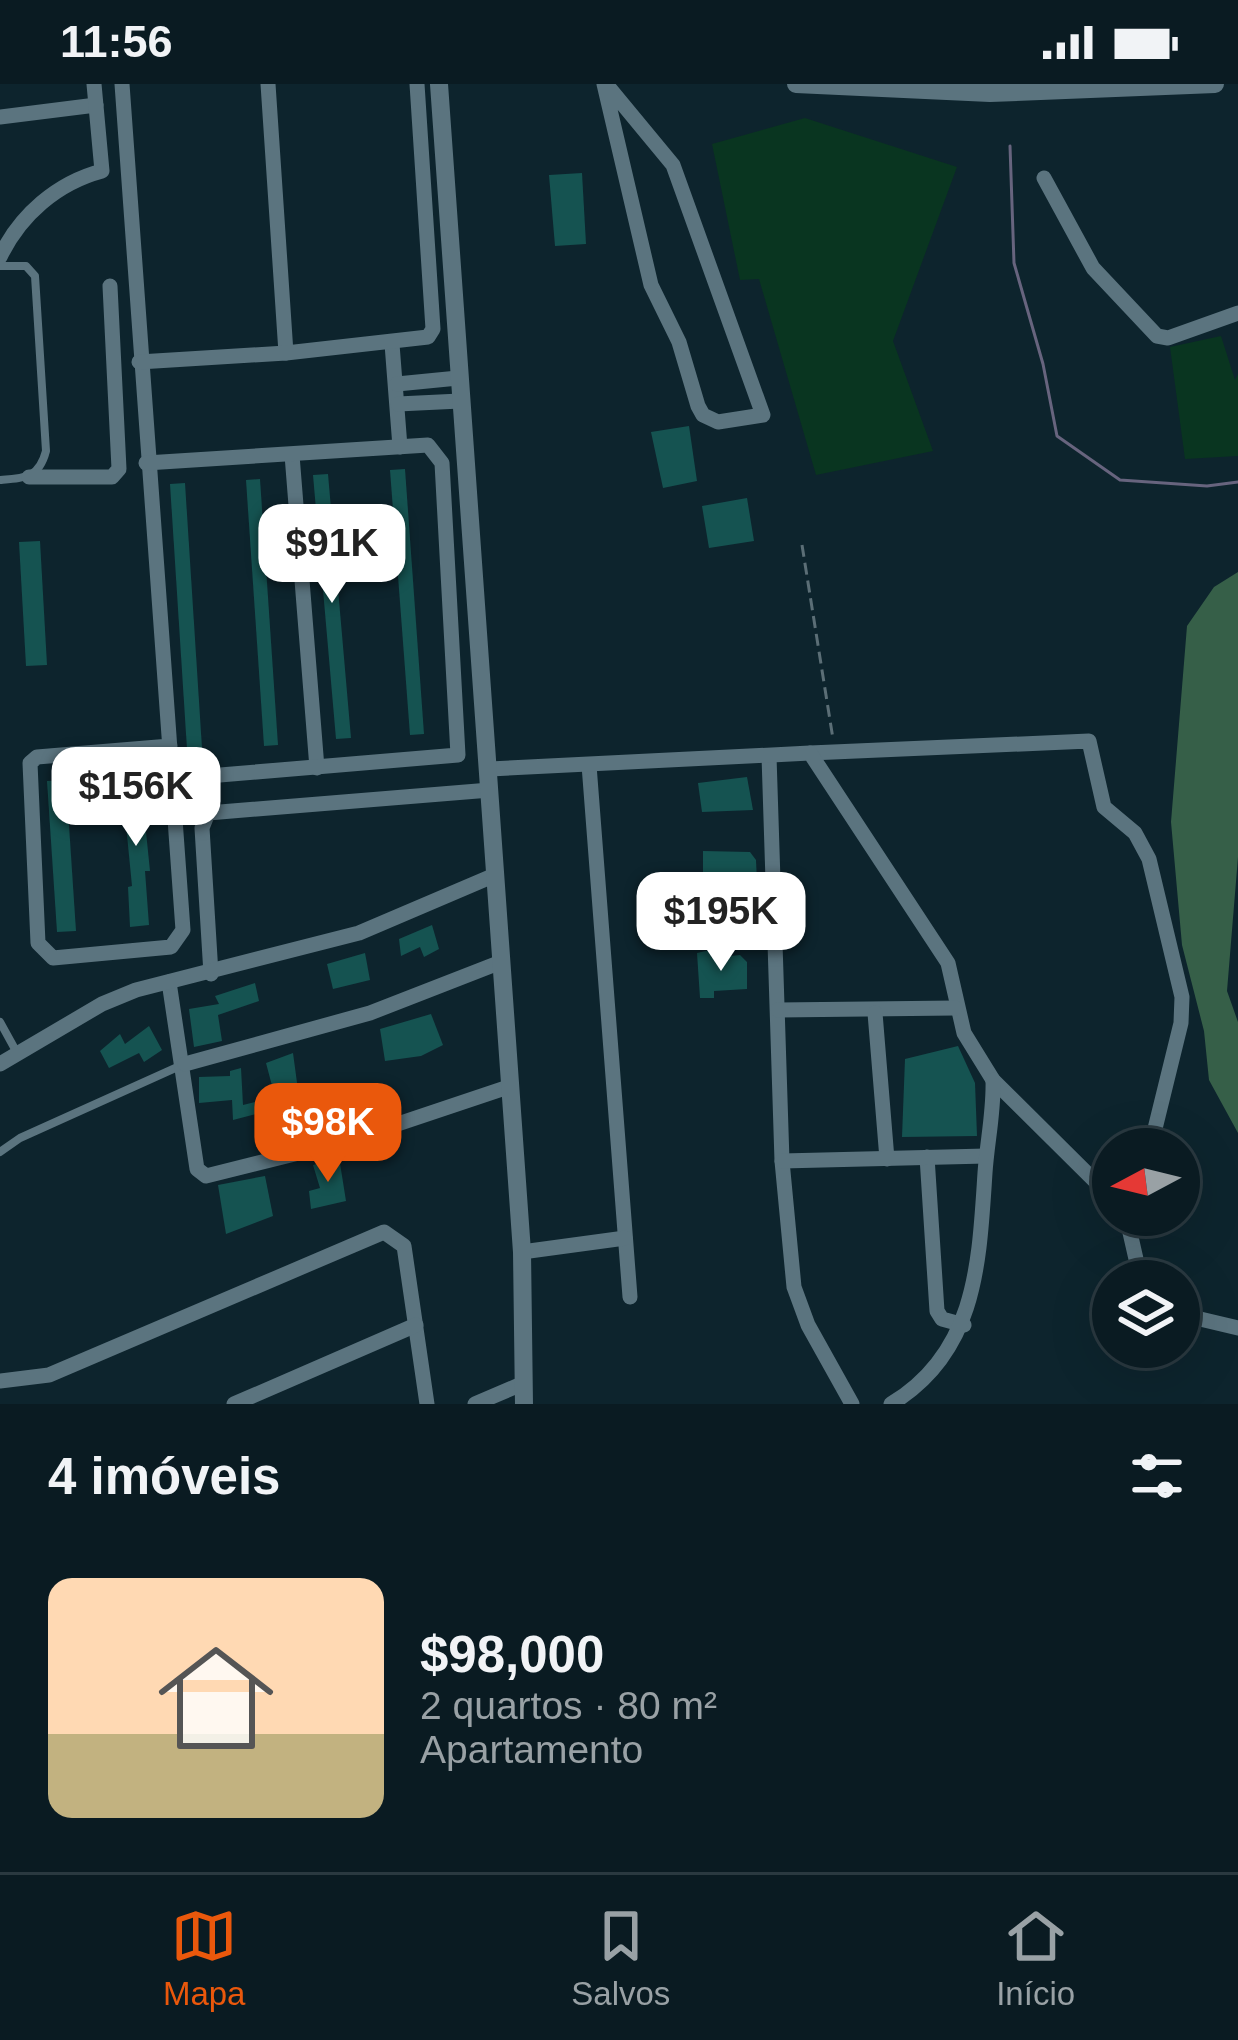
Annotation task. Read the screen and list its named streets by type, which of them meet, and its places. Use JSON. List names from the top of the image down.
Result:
{
  "north": "left",
  "page": {
    "status": "11:56",
    "price": [
      "$91K",
      "$156K",
      "$195K",
      "$98K"
    ],
    "heading": "4 imóveis",
    "list": [
      {
        "name": "$98,000",
        "note": "2 quartos · 80 m² · Apartamento"
      }
    ],
    "tabs": ["Mapa", "Salvos", "Início"]
  }
}
